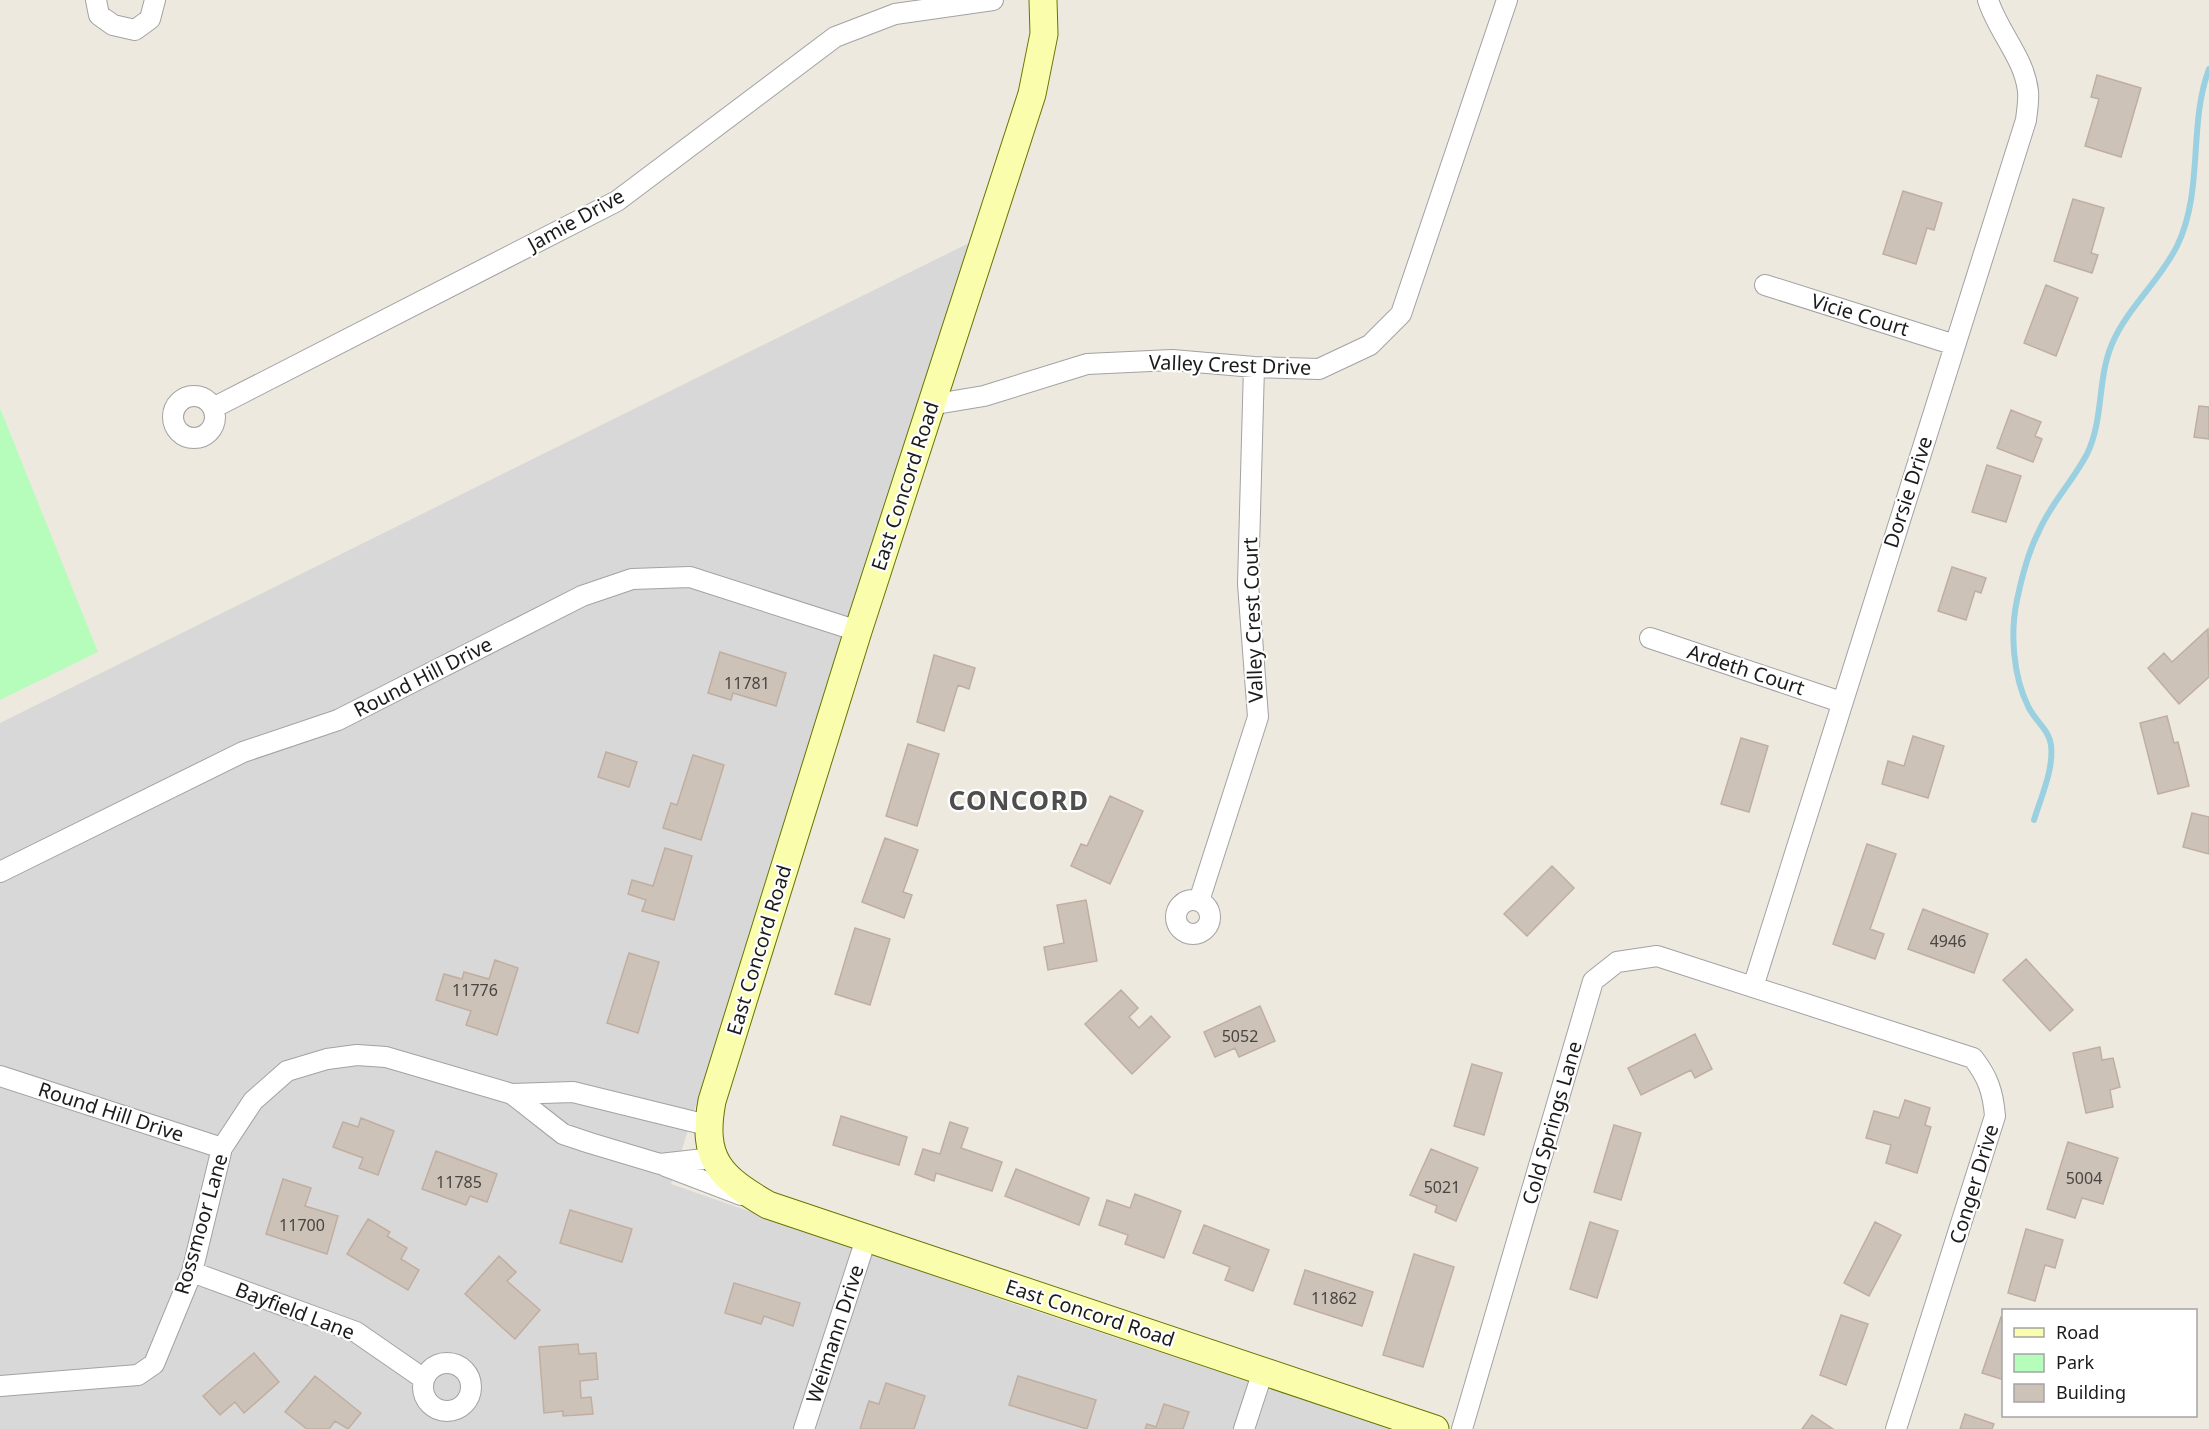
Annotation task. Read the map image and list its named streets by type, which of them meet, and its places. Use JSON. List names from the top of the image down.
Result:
{
  "streets": {
    "street": [
      "Jamie Drive",
      "Vicie Court",
      "Valley Crest Drive",
      "East Concord Road",
      "Dorsie Drive",
      "Valley Crest Court",
      "Ardeth Court",
      "Round Hill Drive",
      "Cold Springs Lane",
      "Conger Drive",
      "Rossmoor Lane",
      "Bayfield Lane",
      "Weimann Drive"
    ]
  },
  "crossings": [
    ["Vicie Court", "Dorsie Drive"],
    ["Valley Crest Drive", "East Concord Road"],
    ["Valley Crest Drive", "Valley Crest Court"],
    ["East Concord Road", "Round Hill Drive"],
    ["East Concord Road", "Rossmoor Lane"],
    ["East Concord Road", "Weimann Drive"],
    ["Dorsie Drive", "Ardeth Court"],
    ["Dorsie Drive", "Cold Springs Lane"],
    ["Dorsie Drive", "Conger Drive"],
    ["Round Hill Drive", "Rossmoor Lane"],
    ["Cold Springs Lane", "Conger Drive"],
    ["Rossmoor Lane", "Bayfield Lane"]
  ],
  "districts": ["CONCORD"],
  "house_numbers": [
    "11781",
    "4946",
    "11776",
    "5052",
    "5004",
    "11785",
    "5021",
    "11700",
    "11862"
  ],
  "legend": ["Road", "Park", "Building"]
}
